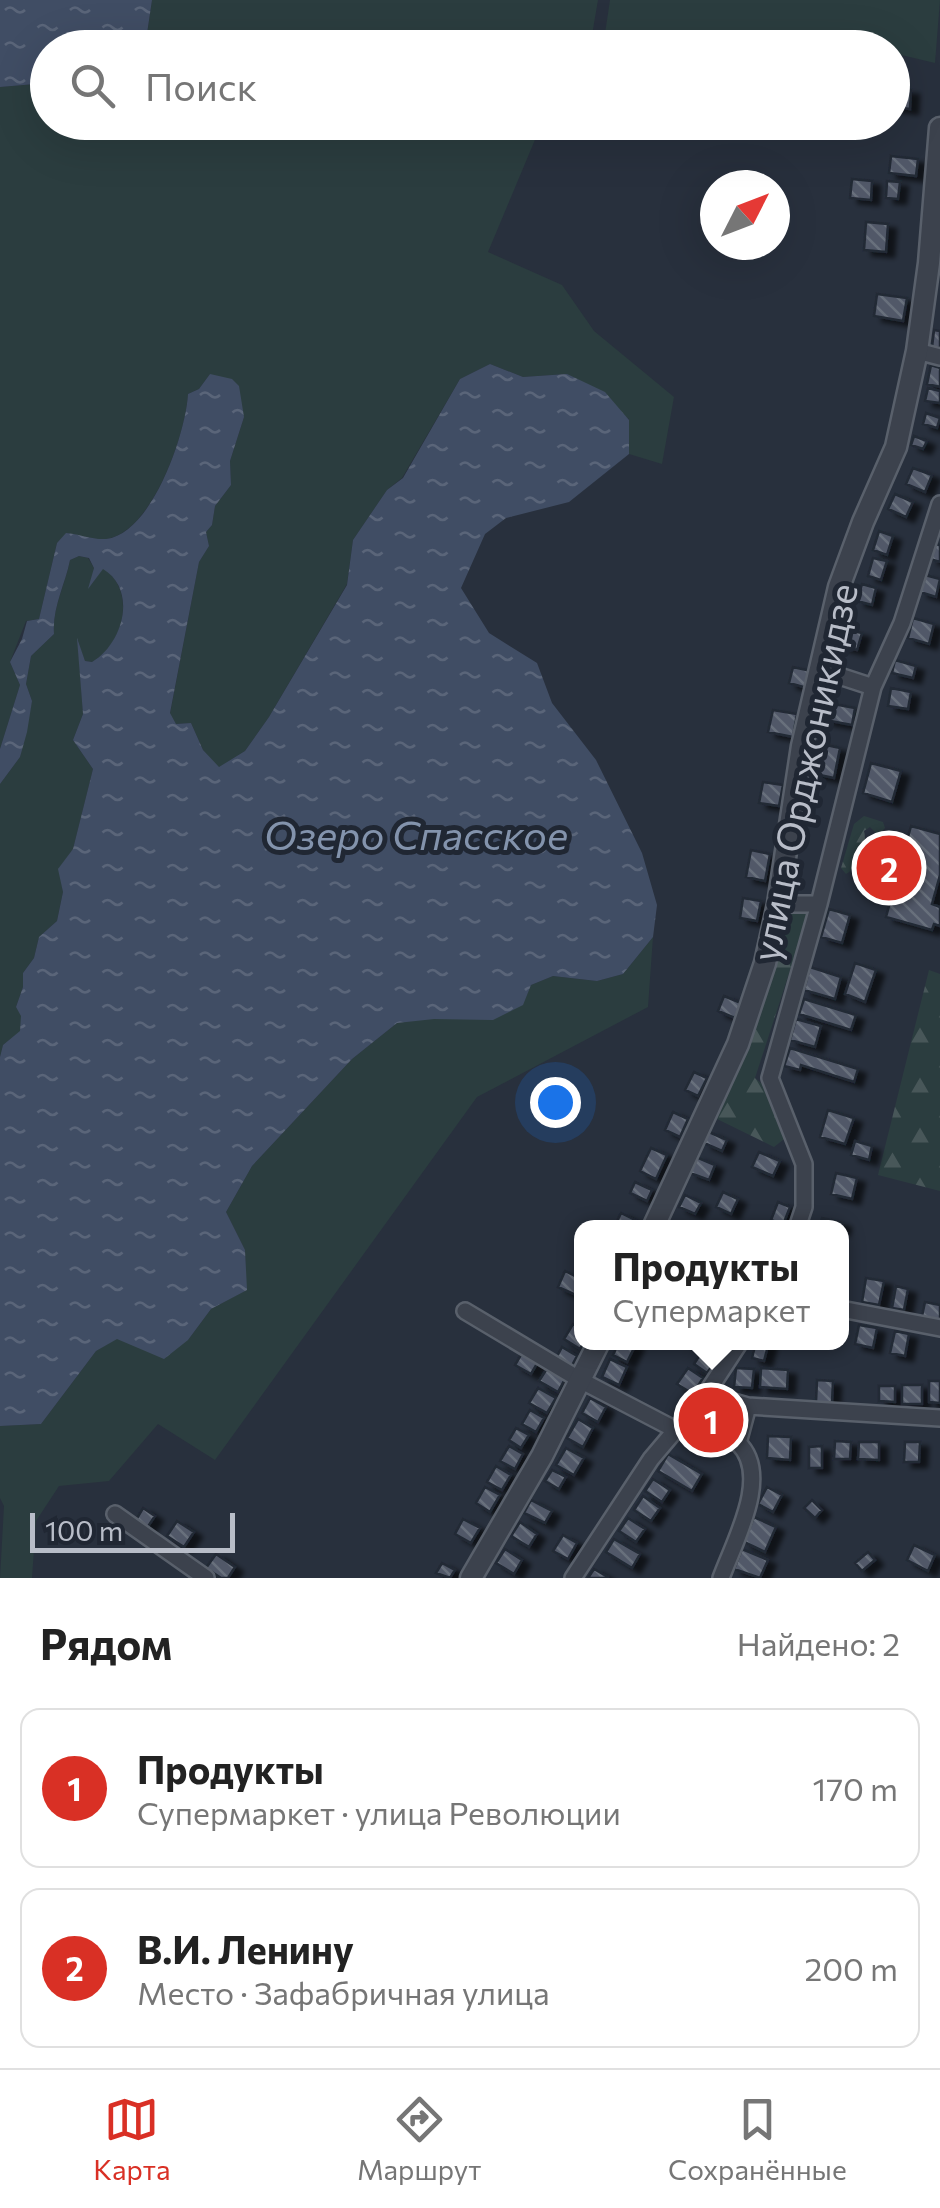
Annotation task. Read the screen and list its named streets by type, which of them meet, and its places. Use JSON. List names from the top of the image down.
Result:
{
  "streets": {
    "street": ["улица Орджоникидзе"]
  },
  "water": ["Озеро Спасское"],
  "scale_bar": "100 m",
  "north": "top right",
  "page": {
    "search": "Поиск",
    "pins": ["2", "1"],
    "popup": ["Продукты", "Супермаркет"],
    "scale": "100 m",
    "heading": ["Рядом", "Найдено: 2"],
    "list": [
      {
        "mark": "1",
        "name": "Продукты",
        "note": "Супермаркет · улица Революции",
        "value": "170 m"
      },
      {
        "mark": "2",
        "name": "В.И. Ленину",
        "note": "Место · Зафабричная улица",
        "value": "200 m"
      }
    ],
    "nav": ["Карта", "Маршрут", "Сохранённые"]
  }
}
